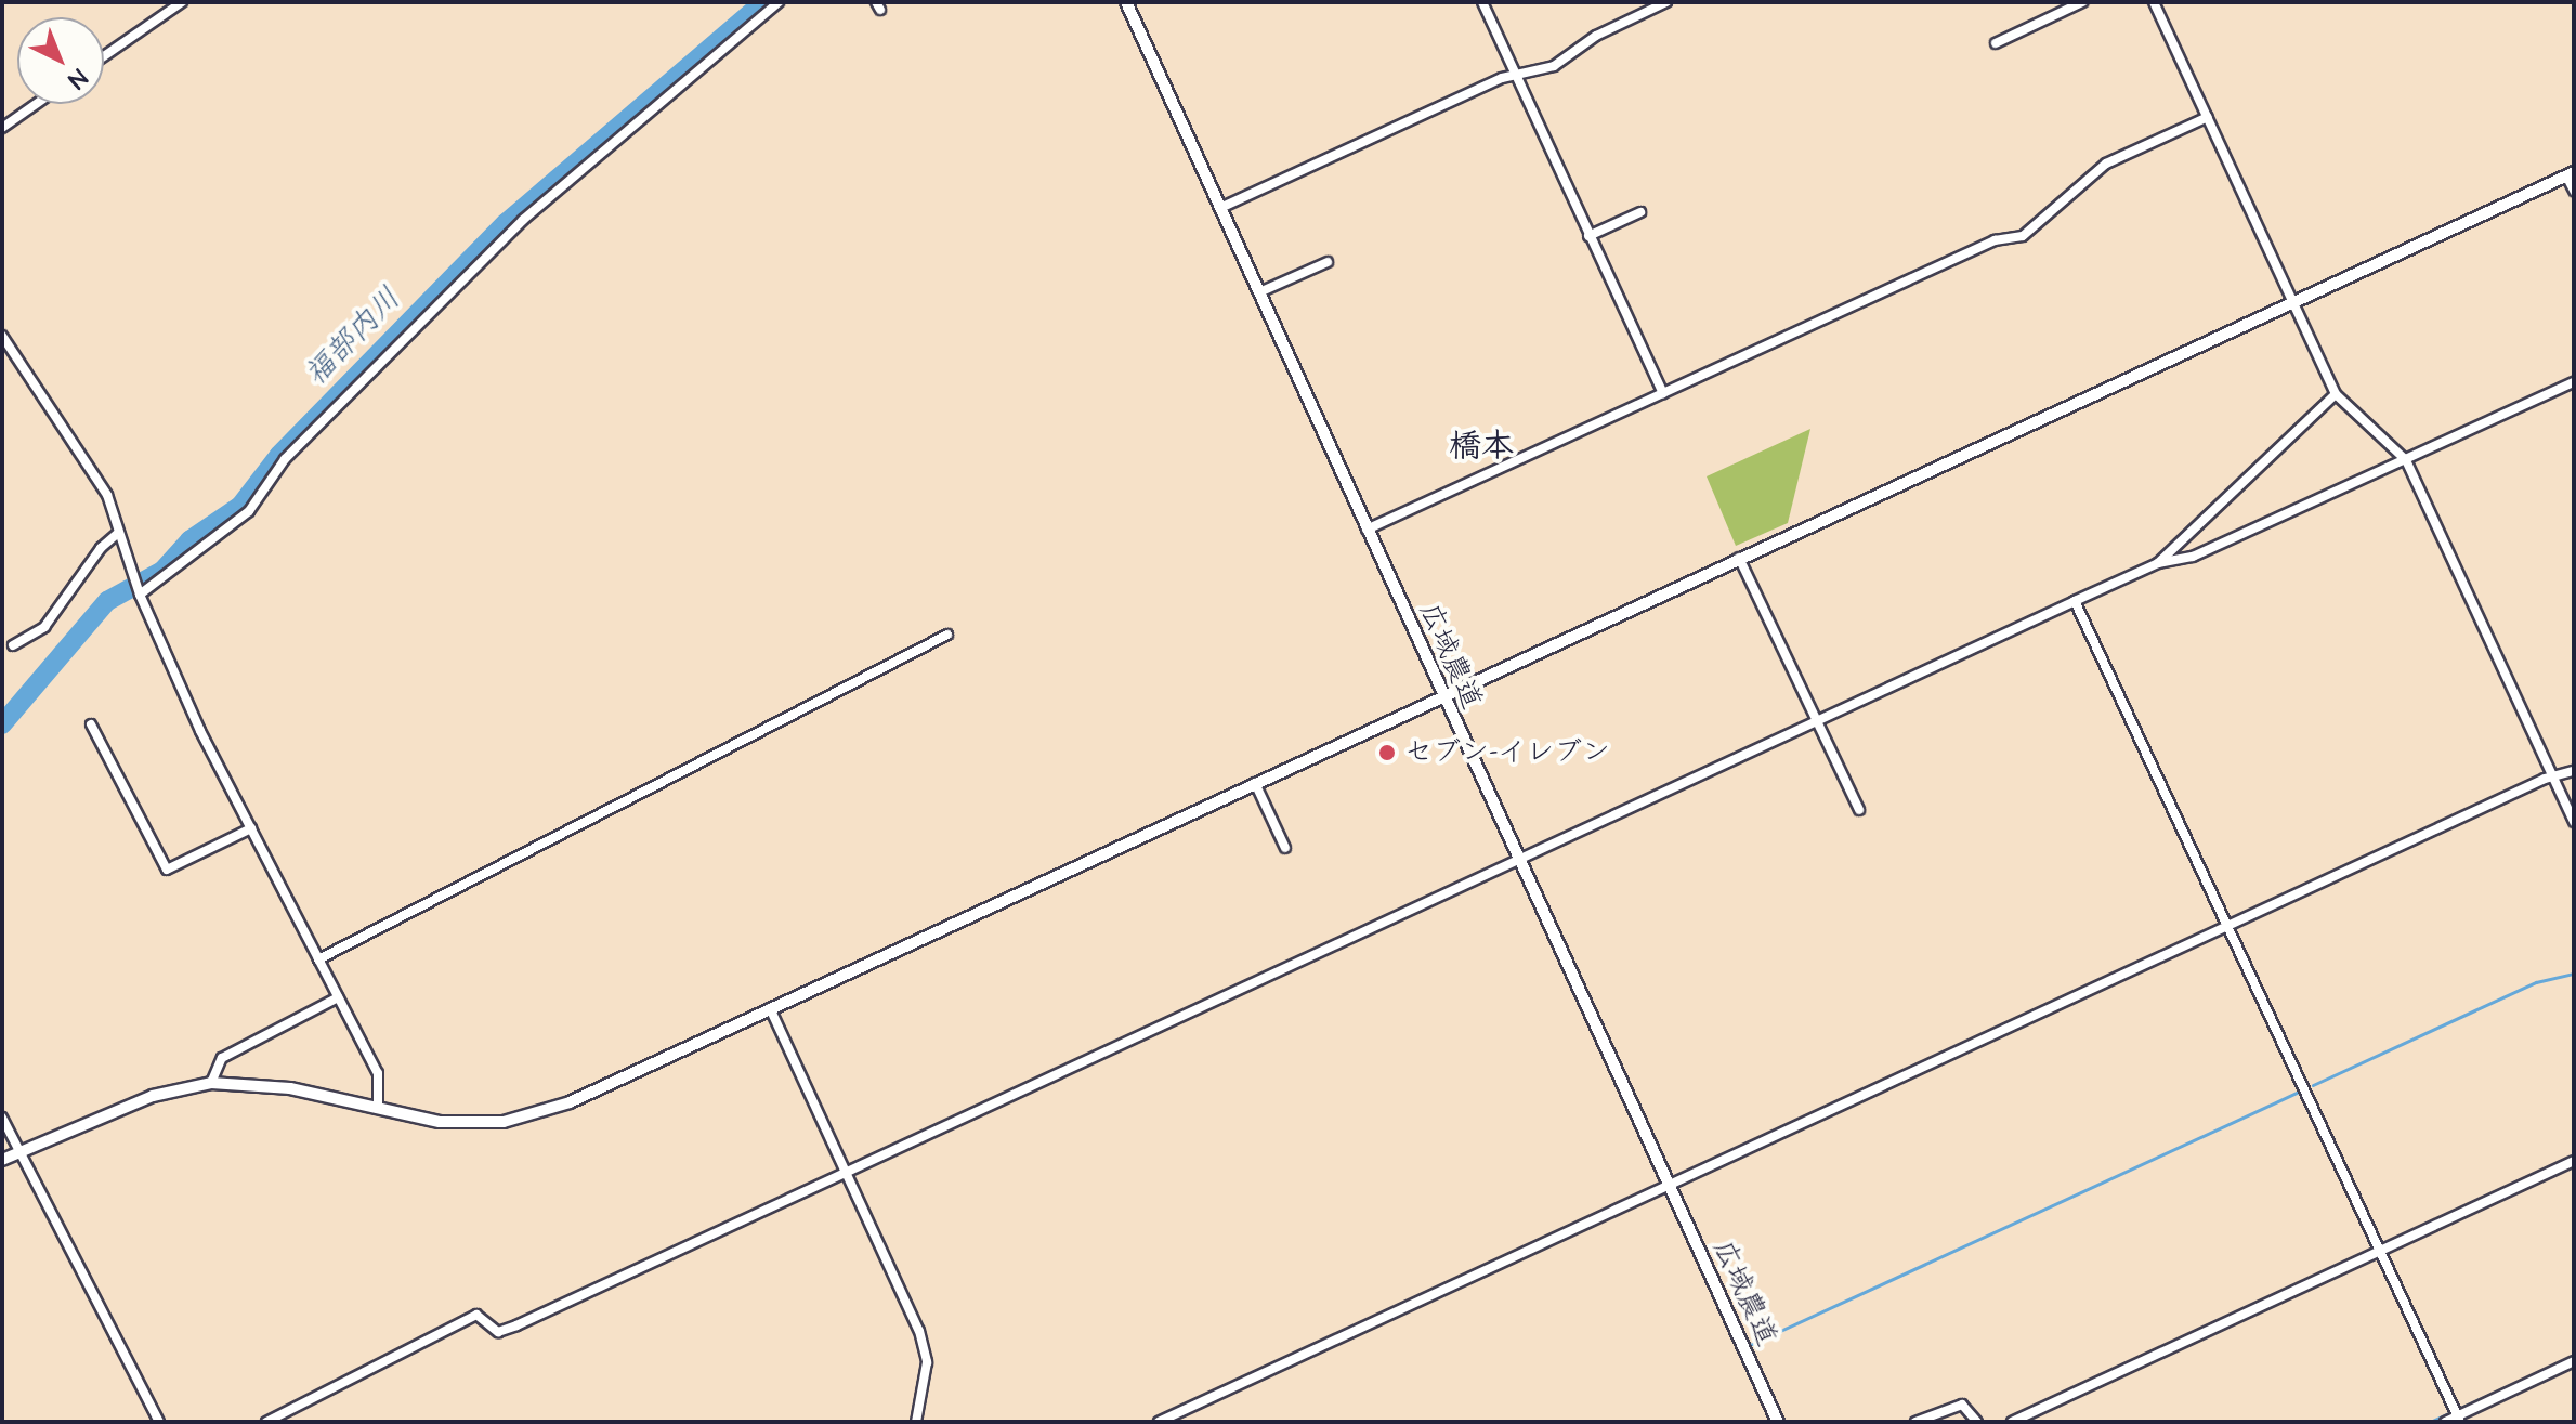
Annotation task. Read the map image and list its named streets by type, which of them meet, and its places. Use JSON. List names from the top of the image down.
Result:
{
  "streets": {
    "street": ["広域農道"]
  },
  "districts": ["橋本"],
  "water": ["福部内川"],
  "places": ["セブン-イレブン"],
  "north": "bottom right"
}
